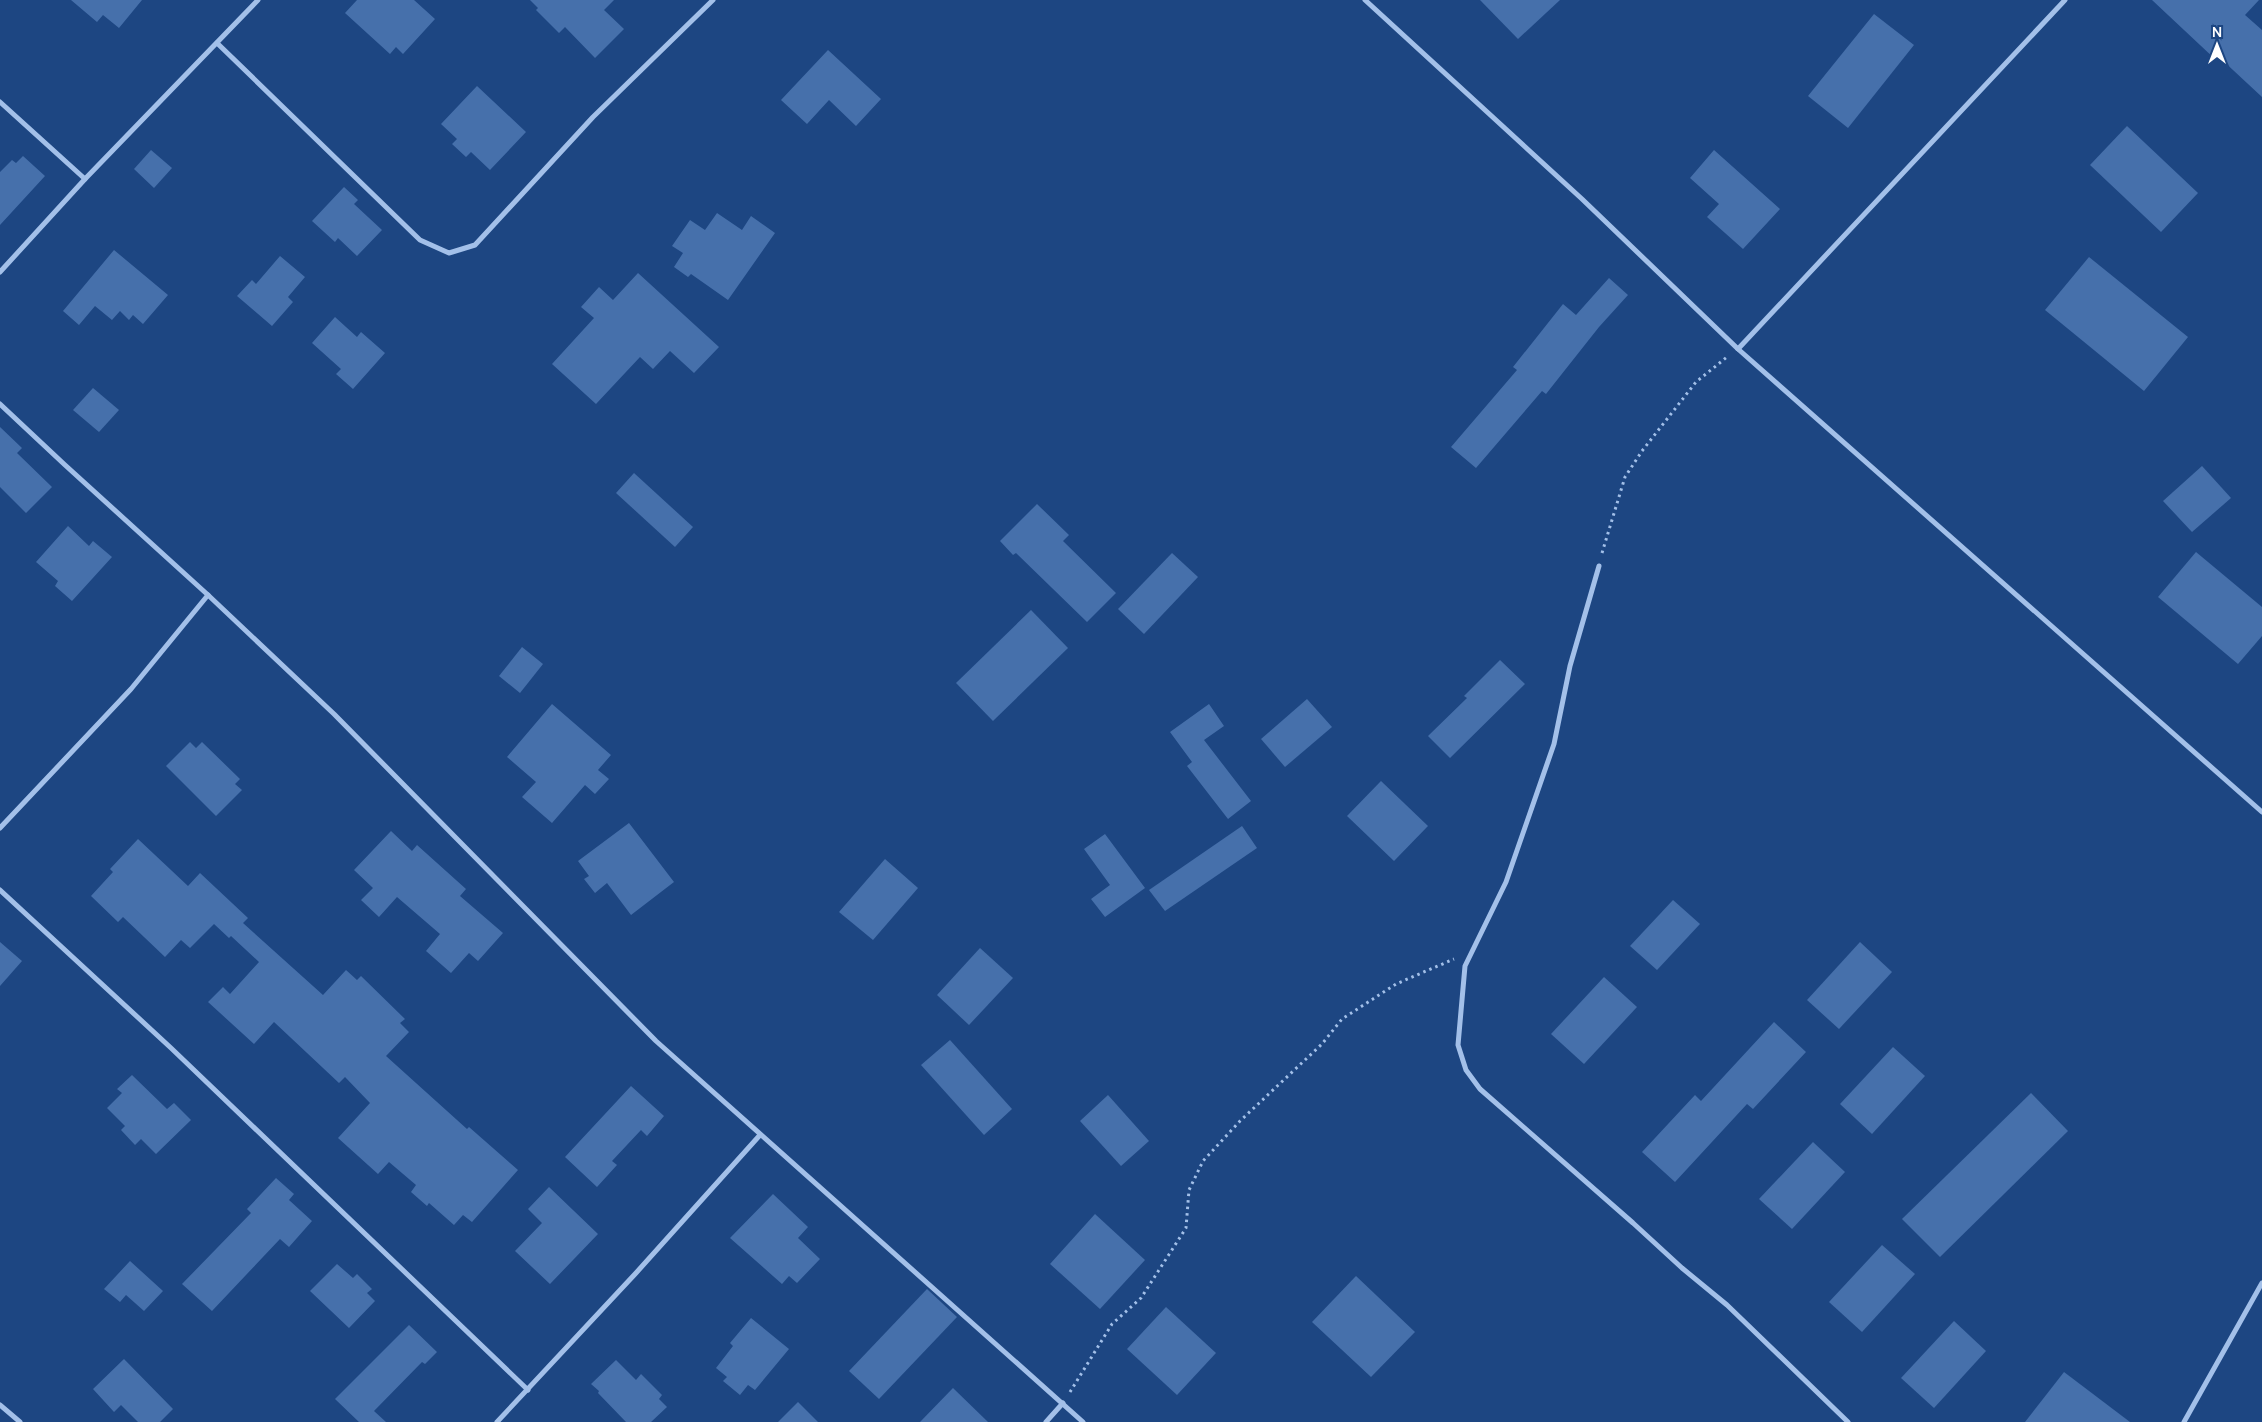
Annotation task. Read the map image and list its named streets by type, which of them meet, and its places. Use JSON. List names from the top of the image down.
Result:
{
  "north": "top"
}
